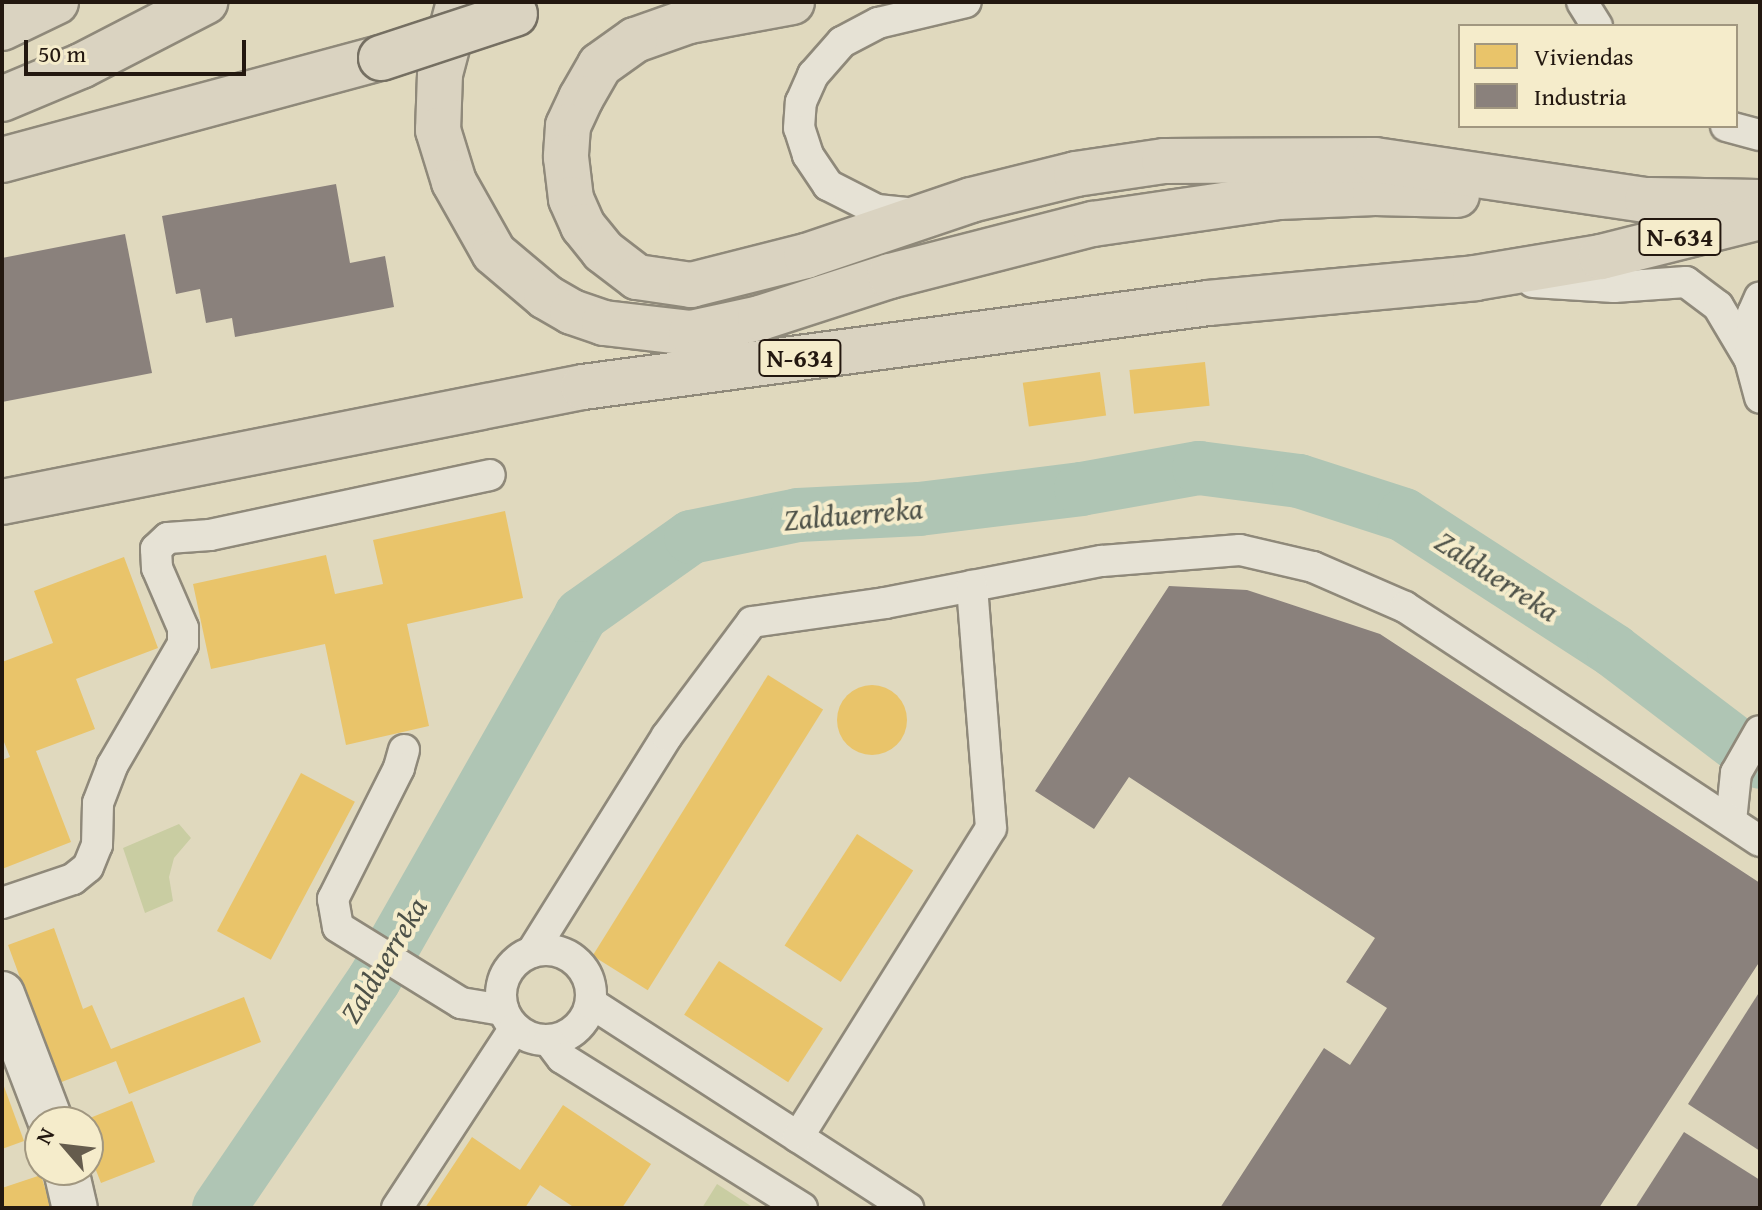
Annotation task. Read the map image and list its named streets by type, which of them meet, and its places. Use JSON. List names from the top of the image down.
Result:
{
  "streets": {
    "highway": ["N-634"]
  },
  "water": ["Zalduerreka"],
  "legend": ["Viviendas", "Industria"],
  "scale_bar": "50 m",
  "north": "top left"
}
